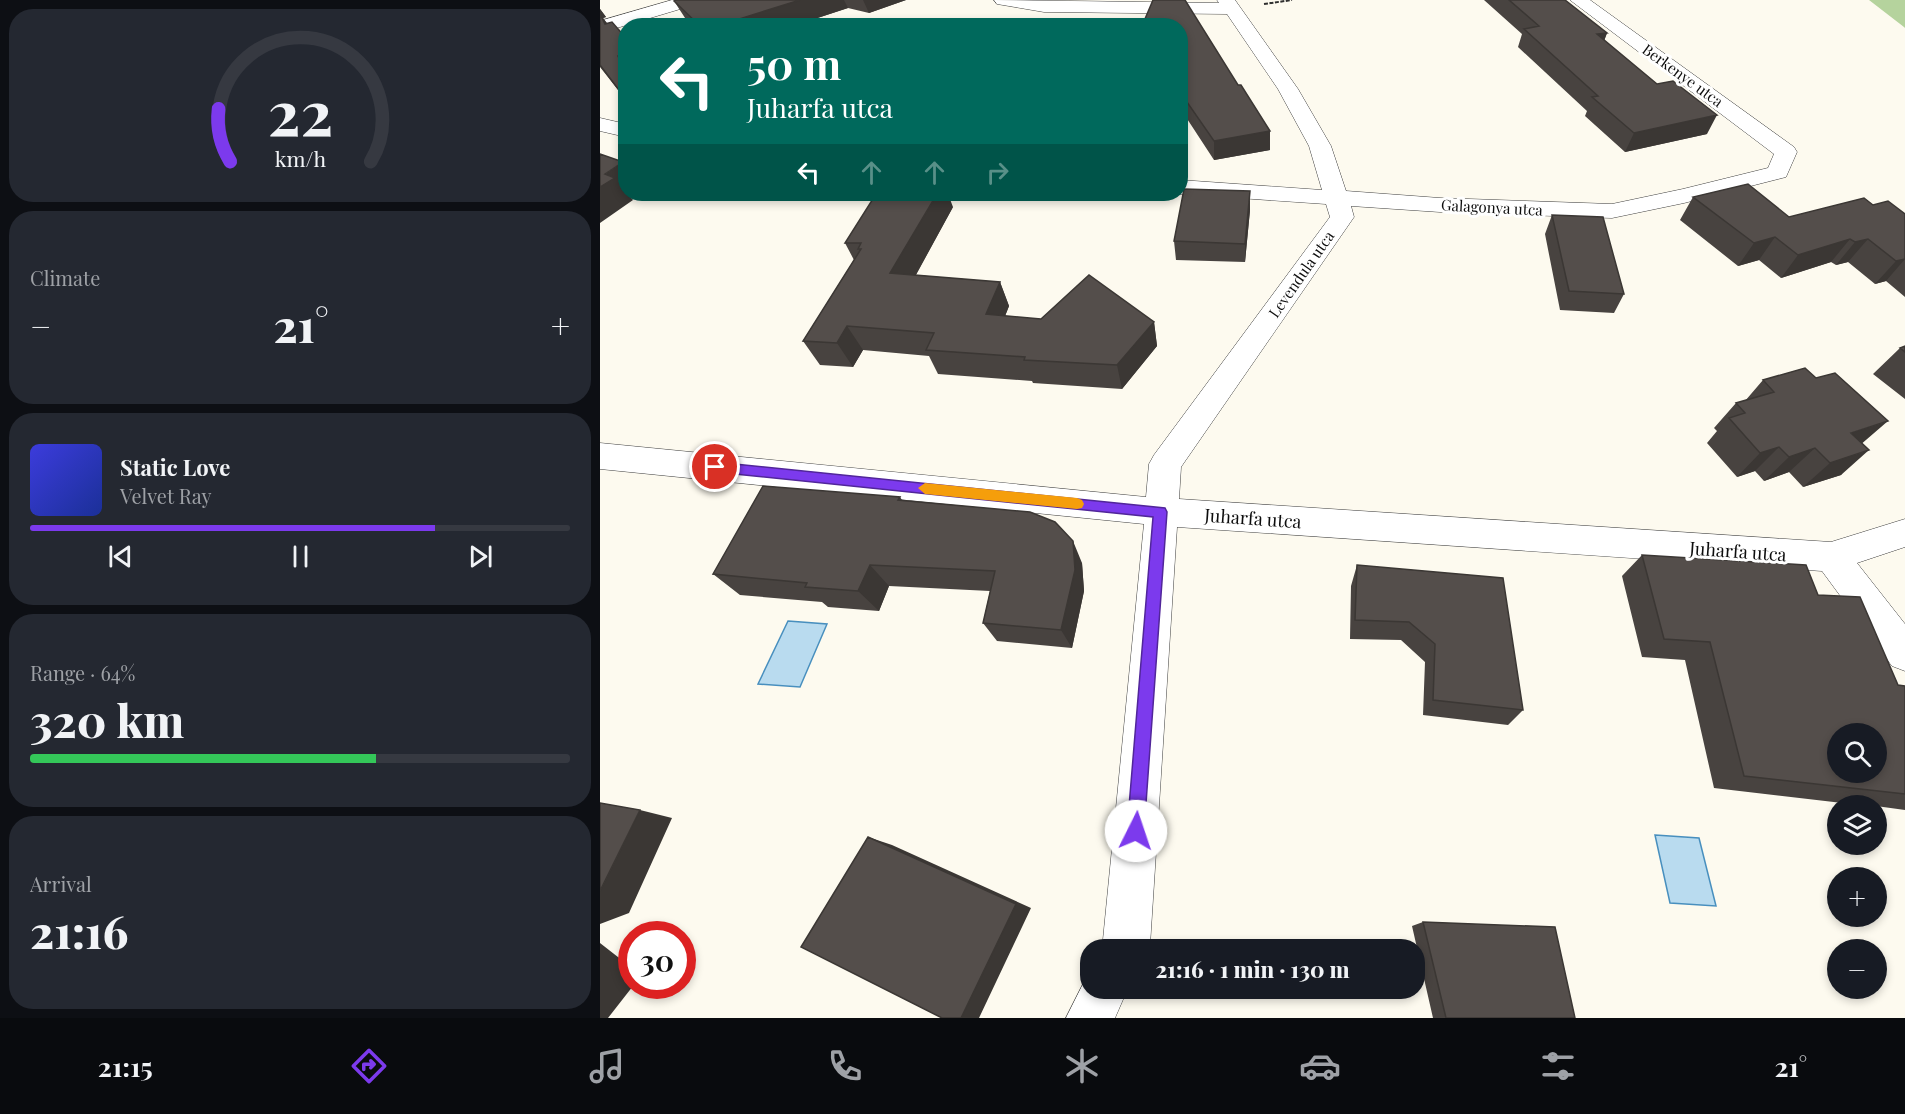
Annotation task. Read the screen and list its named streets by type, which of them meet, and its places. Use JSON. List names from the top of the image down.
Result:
{
  "streets": {
    "street": [
      "Berkenye utca",
      "Galagonya utca",
      "Levendula utca",
      "Juharfa utca"
    ]
  },
  "crossings": [
    ["Berkenye utca", "Galagonya utca"],
    ["Galagonya utca", "Levendula utca"],
    ["Levendula utca", "Juharfa utca"]
  ],
  "page": {
    "turn": ["50 m", "Juharfa utca"],
    "tile": [
      "Climate",
      ["Range · 64%", "320 km"],
      ["Arrival", "21:16"]
    ],
    "heat": ["−", "21°", "+"],
    "song": ["Static Love", "Velvet Ray"],
    "map_buttons": ["+", "−"],
    "limit": "30",
    "trip": "21:16 · 1 min · 130 m",
    "tabs": ["21:15", "21°"],
    "gauge": ["22", "km/h"]
  }
}
